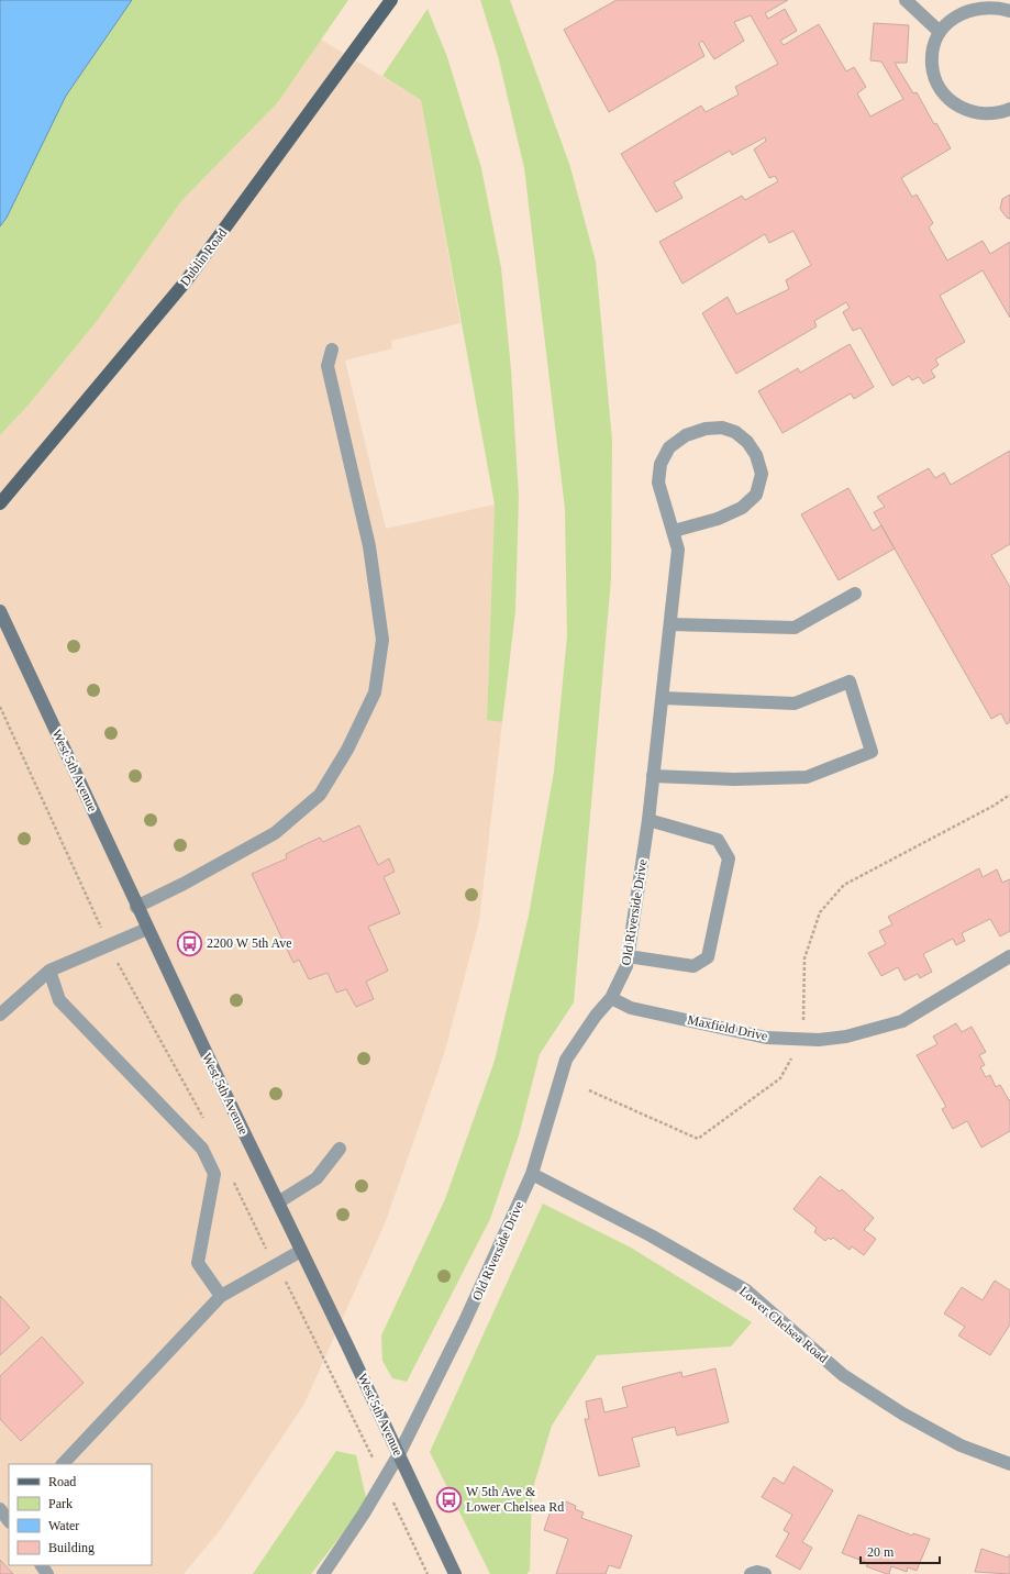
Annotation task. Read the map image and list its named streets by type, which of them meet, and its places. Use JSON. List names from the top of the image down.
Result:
{
  "streets": {
    "main road": ["Dublin Road", "West 5th Avenue"],
    "street": ["Old Riverside Drive", "Maxfield Drive", "Lower Chelsea Road"]
  },
  "crossings": [
    ["West 5th Avenue", "Old Riverside Drive"],
    ["Old Riverside Drive", "Maxfield Drive"],
    ["Old Riverside Drive", "Lower Chelsea Road"]
  ],
  "places": {
    "bus stop": ["2200 W 5th Ave", "W 5th Ave & Lower Chelsea Rd"]
  },
  "legend": [
    "Road",
    "Park",
    "Water",
    "Building"
  ],
  "scale_bar": "20 m"
}
